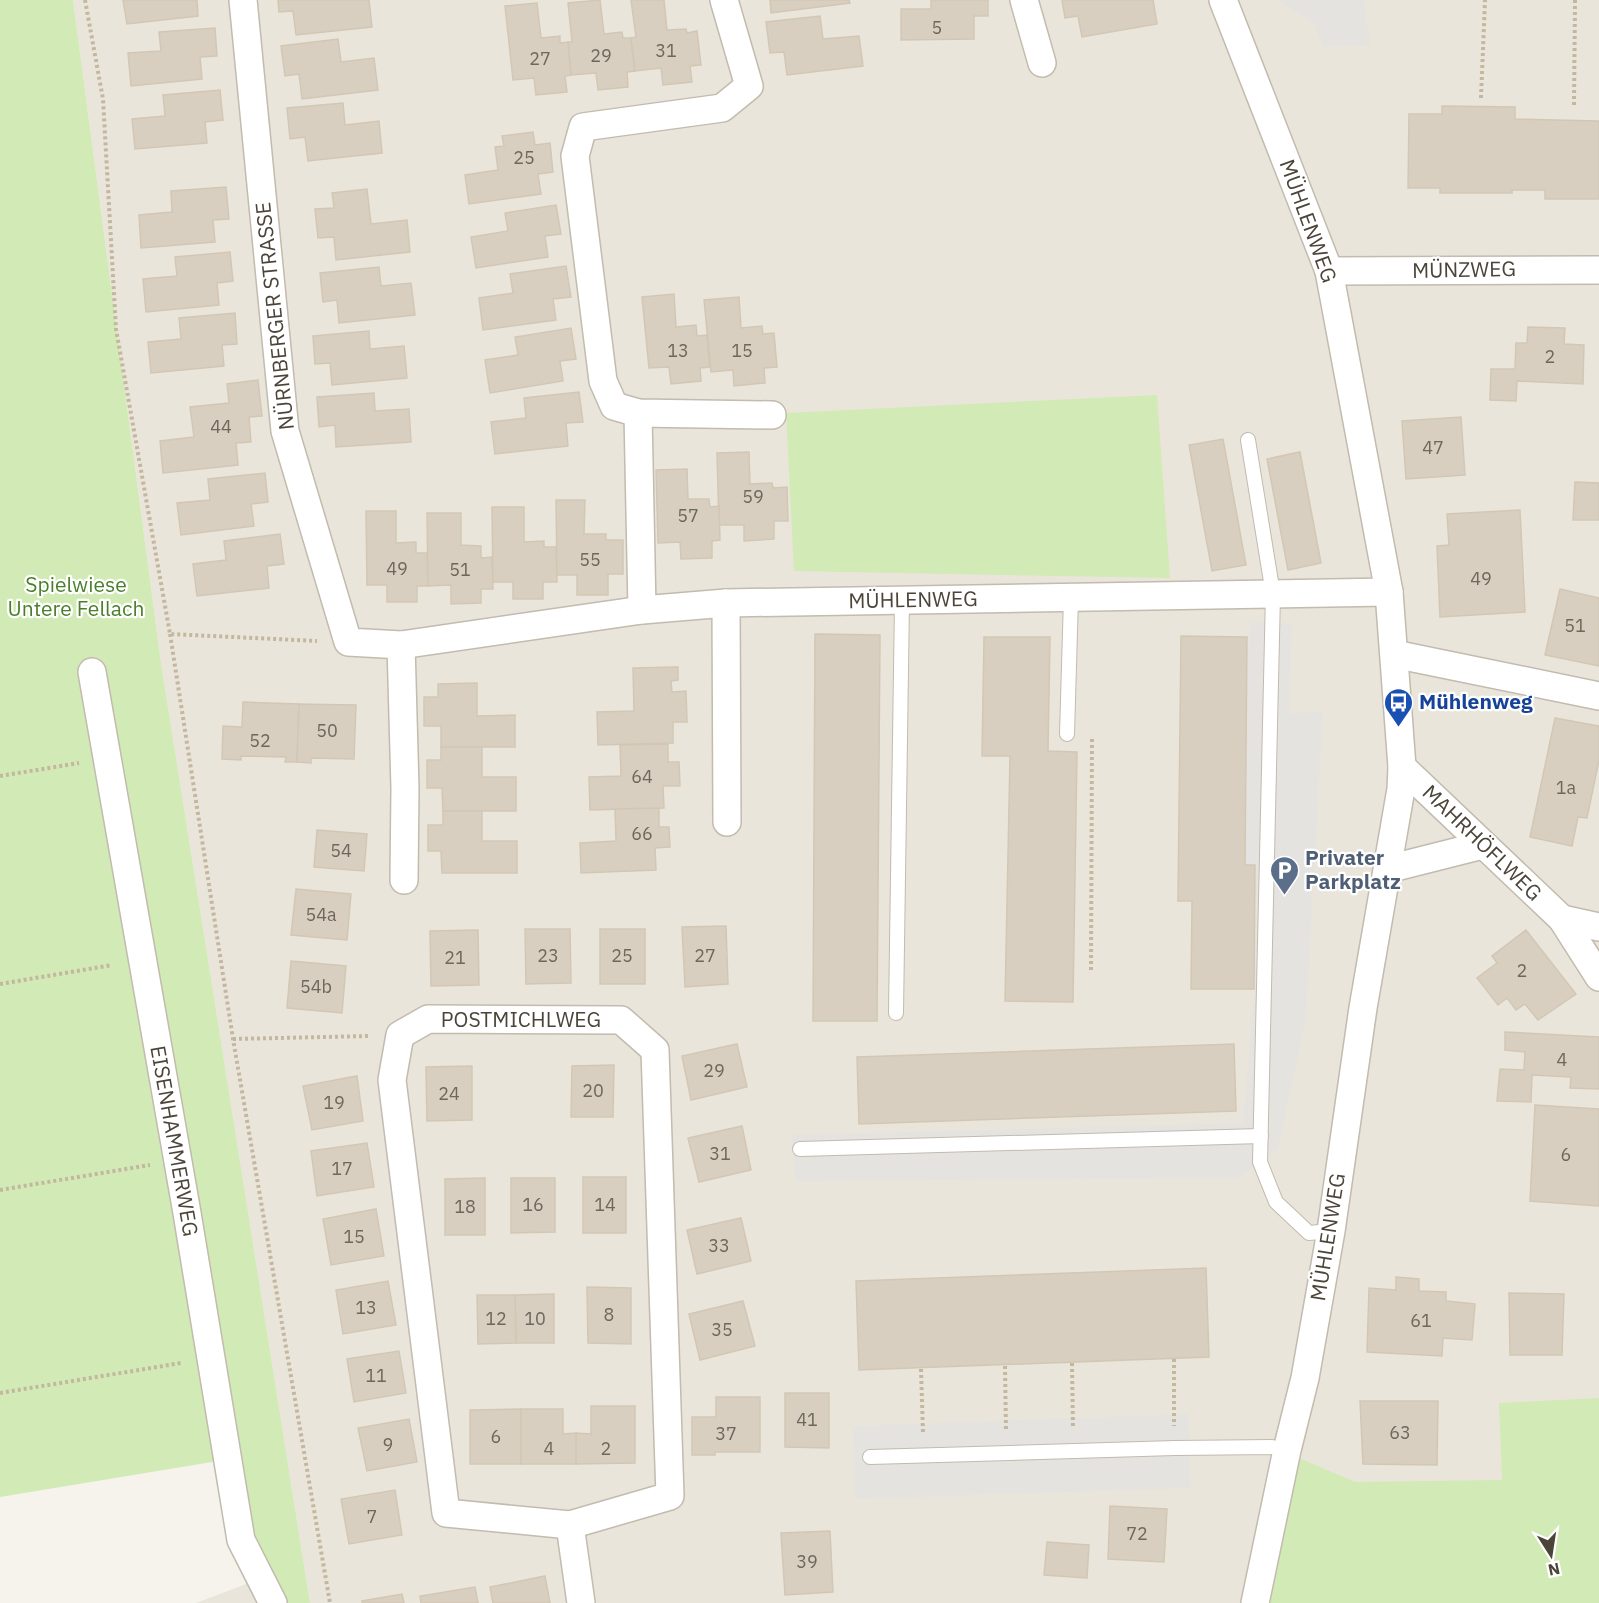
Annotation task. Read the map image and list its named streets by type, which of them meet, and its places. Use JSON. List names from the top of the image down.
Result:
{
  "streets": {
    "street": [
      "MÜHLENWEG",
      "MÜNZWEG",
      "NÜRNBERGER STRASSE",
      "MAHRHÖFLWEG",
      "POSTMICHLWEG",
      "EISENHAMMERWEG"
    ]
  },
  "crossings": [
    ["MÜHLENWEG", "MÜNZWEG"],
    ["MÜHLENWEG", "MAHRHÖFLWEG"]
  ],
  "parks": ["Spielwiese Untere Fellach"],
  "places": {
    "bus stop": ["Mühlenweg"],
    "parking": ["Privater Parkplatz"]
  },
  "house_numbers": [
    "5",
    "31",
    "29",
    "27",
    "25",
    "13",
    "15",
    "2",
    "44",
    "47",
    "59",
    "57",
    "55",
    "49",
    "51",
    "49",
    "51",
    "50",
    "52",
    "64",
    "1a",
    "66",
    "54",
    "54a",
    "23",
    "25",
    "27",
    "21",
    "2",
    "54b",
    "4",
    "29",
    "20",
    "24",
    "19",
    "31",
    "6",
    "17",
    "16",
    "14",
    "18",
    "15",
    "33",
    "13",
    "8",
    "12",
    "10",
    "61",
    "35",
    "11",
    "41",
    "63",
    "37",
    "6",
    "9",
    "4",
    "2",
    "7",
    "72",
    "39"
  ],
  "north": "bottom"
}
